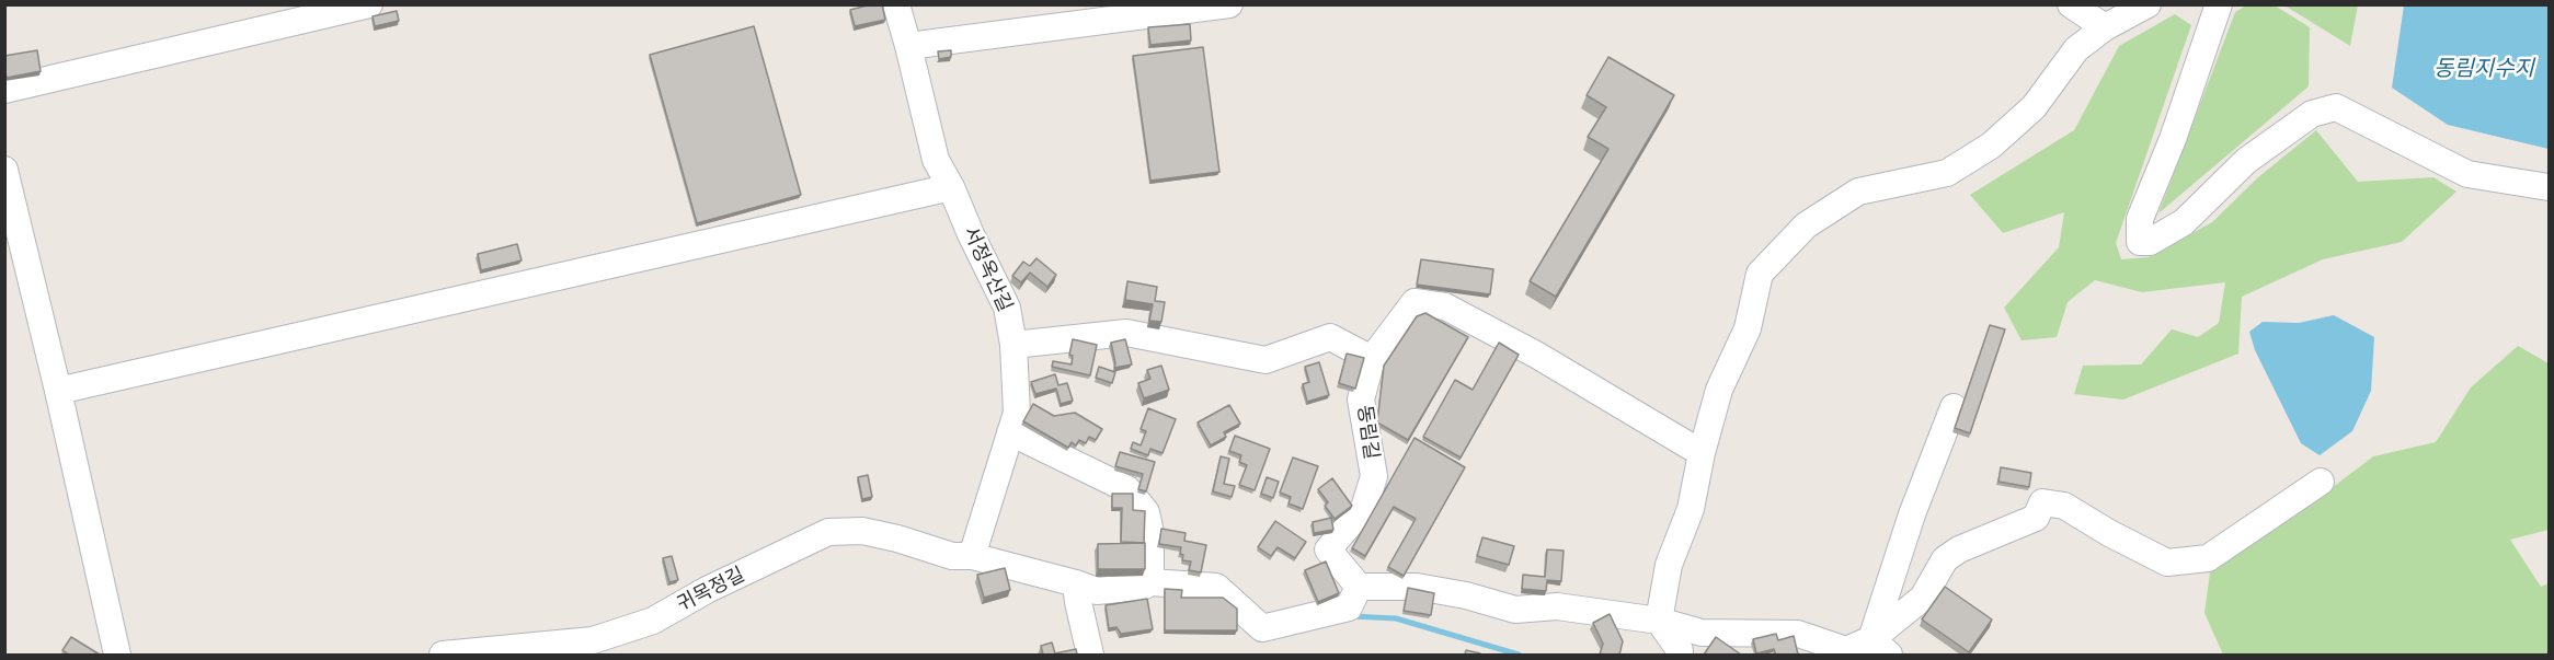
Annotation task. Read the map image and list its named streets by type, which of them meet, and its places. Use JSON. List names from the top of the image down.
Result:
{
  "streets": {
    "lane": ["서정옥산길", "동림길", "귀목정길"]
  },
  "crossings": [
    ["서정옥산길", "귀목정길"]
  ],
  "water": ["동림지수지"]
}
